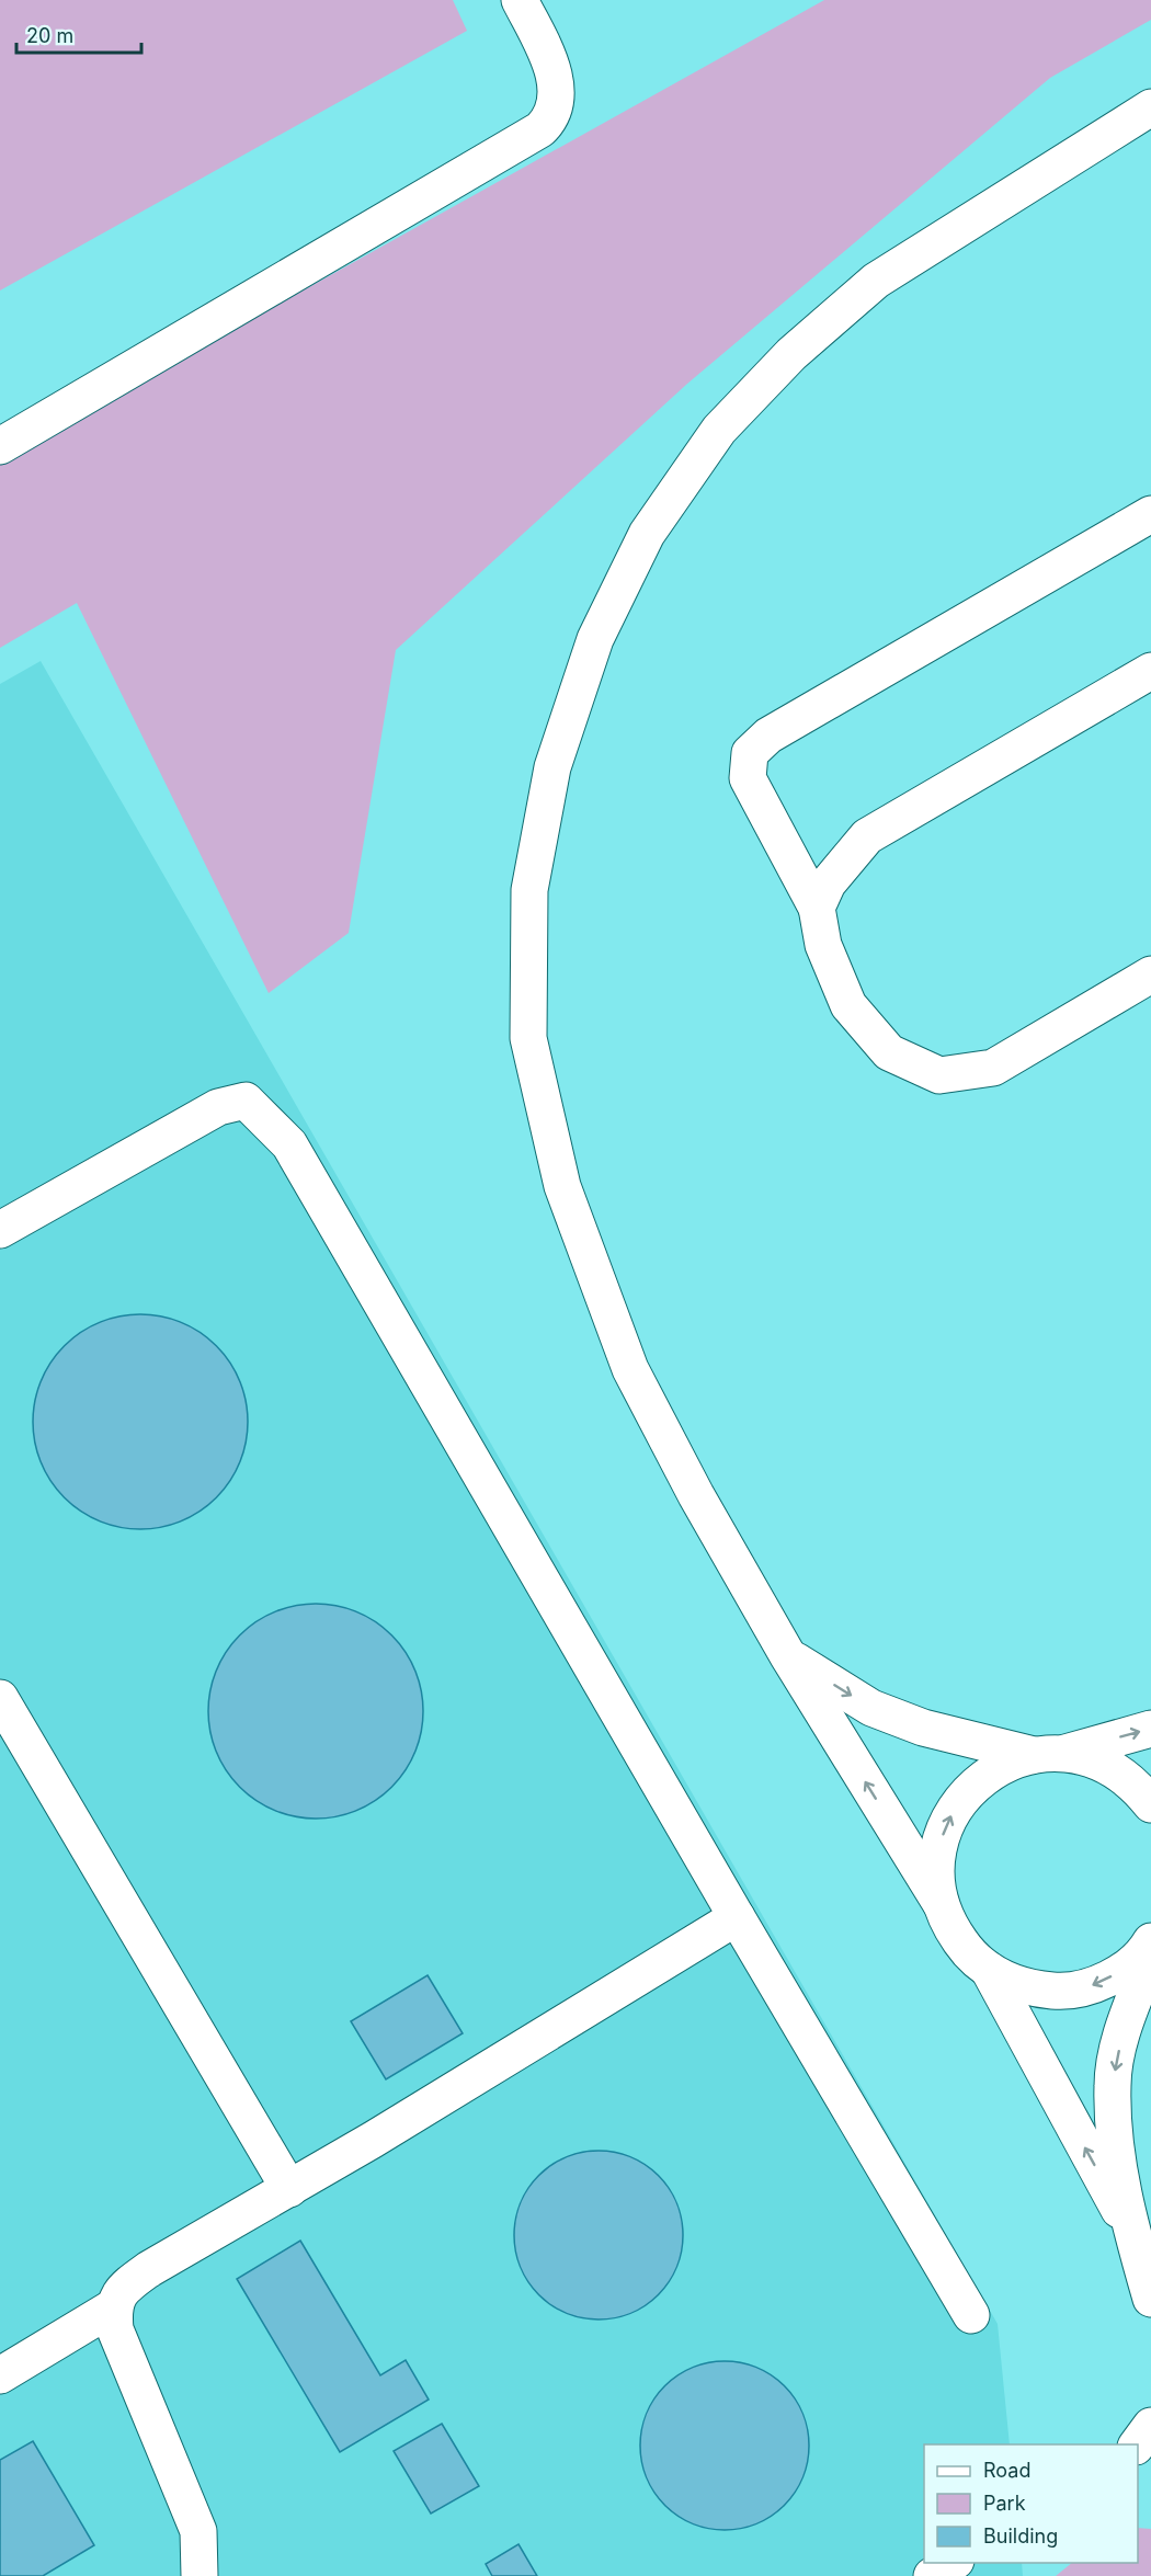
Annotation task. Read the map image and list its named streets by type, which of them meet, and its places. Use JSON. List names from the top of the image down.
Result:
{
  "legend": ["Road", "Park", "Building"],
  "scale_bar": "20 m"
}
